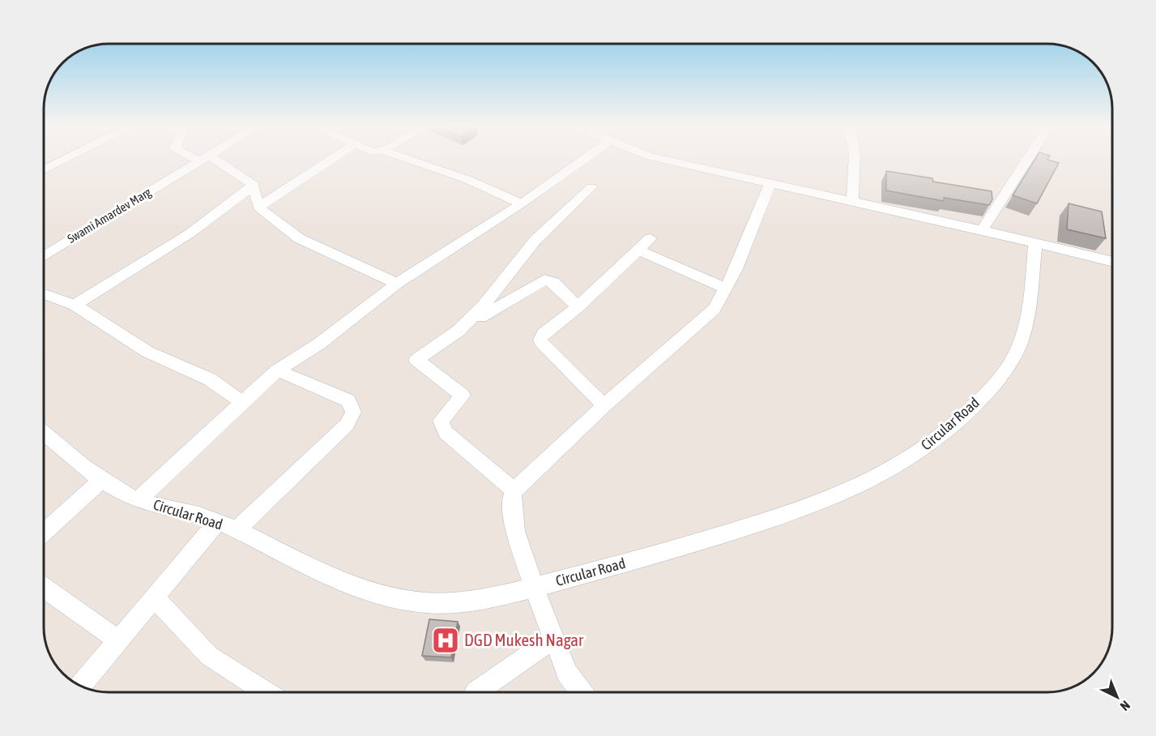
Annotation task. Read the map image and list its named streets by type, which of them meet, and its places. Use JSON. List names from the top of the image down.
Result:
{
  "streets": {
    "street": ["Swami Amardev Marg", "Circular Road"]
  },
  "places": {
    "hospital": ["DGD Mukesh Nagar"]
  },
  "north": "bottom right"
}
